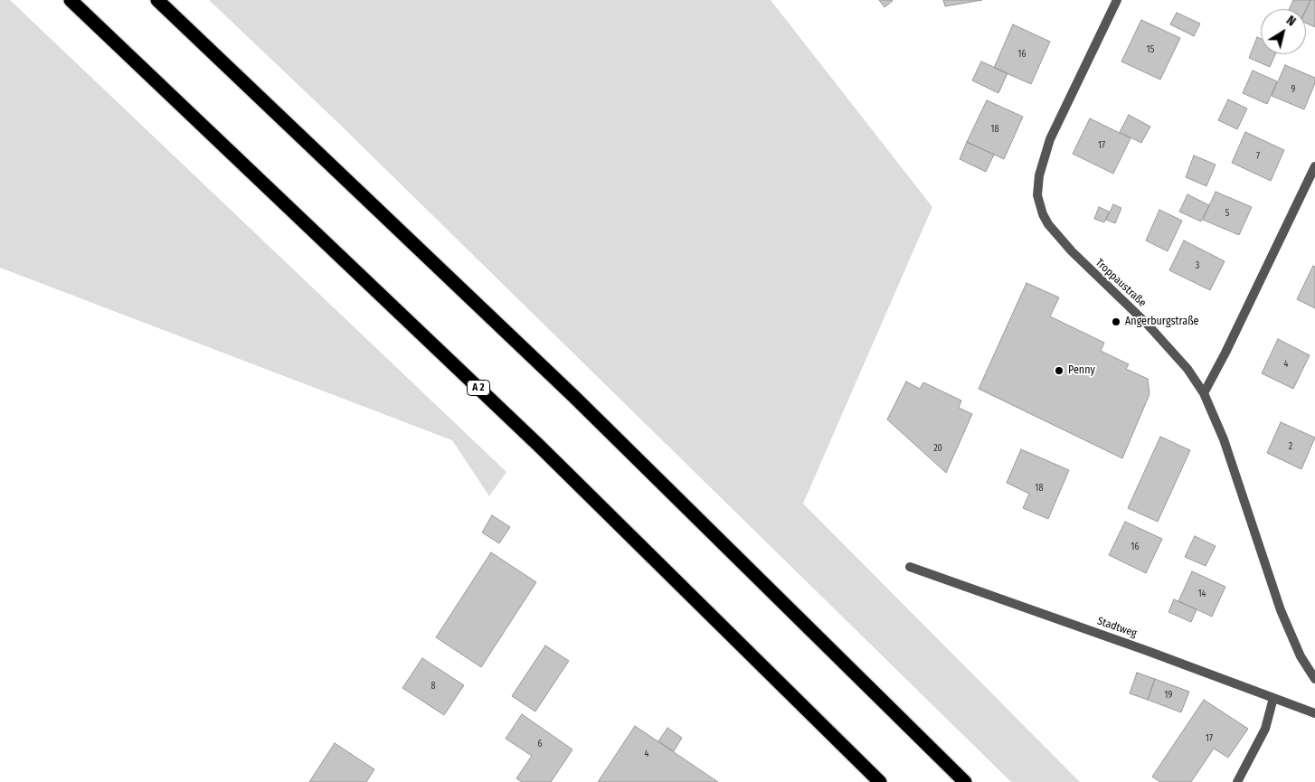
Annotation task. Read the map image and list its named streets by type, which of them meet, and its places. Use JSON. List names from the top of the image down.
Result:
{
  "streets": {
    "highway": ["A 2"],
    "street": ["Troppaustraße", "Stadtweg"]
  },
  "places": ["Angerburgstraße", "Penny"],
  "house_numbers": [
    "15",
    "16",
    "9",
    "18",
    "17",
    "7",
    "5",
    "3",
    "4",
    "2",
    "20",
    "18",
    "16",
    "14",
    "8",
    "19",
    "17",
    "6",
    "4"
  ],
  "north": "top right"
}
